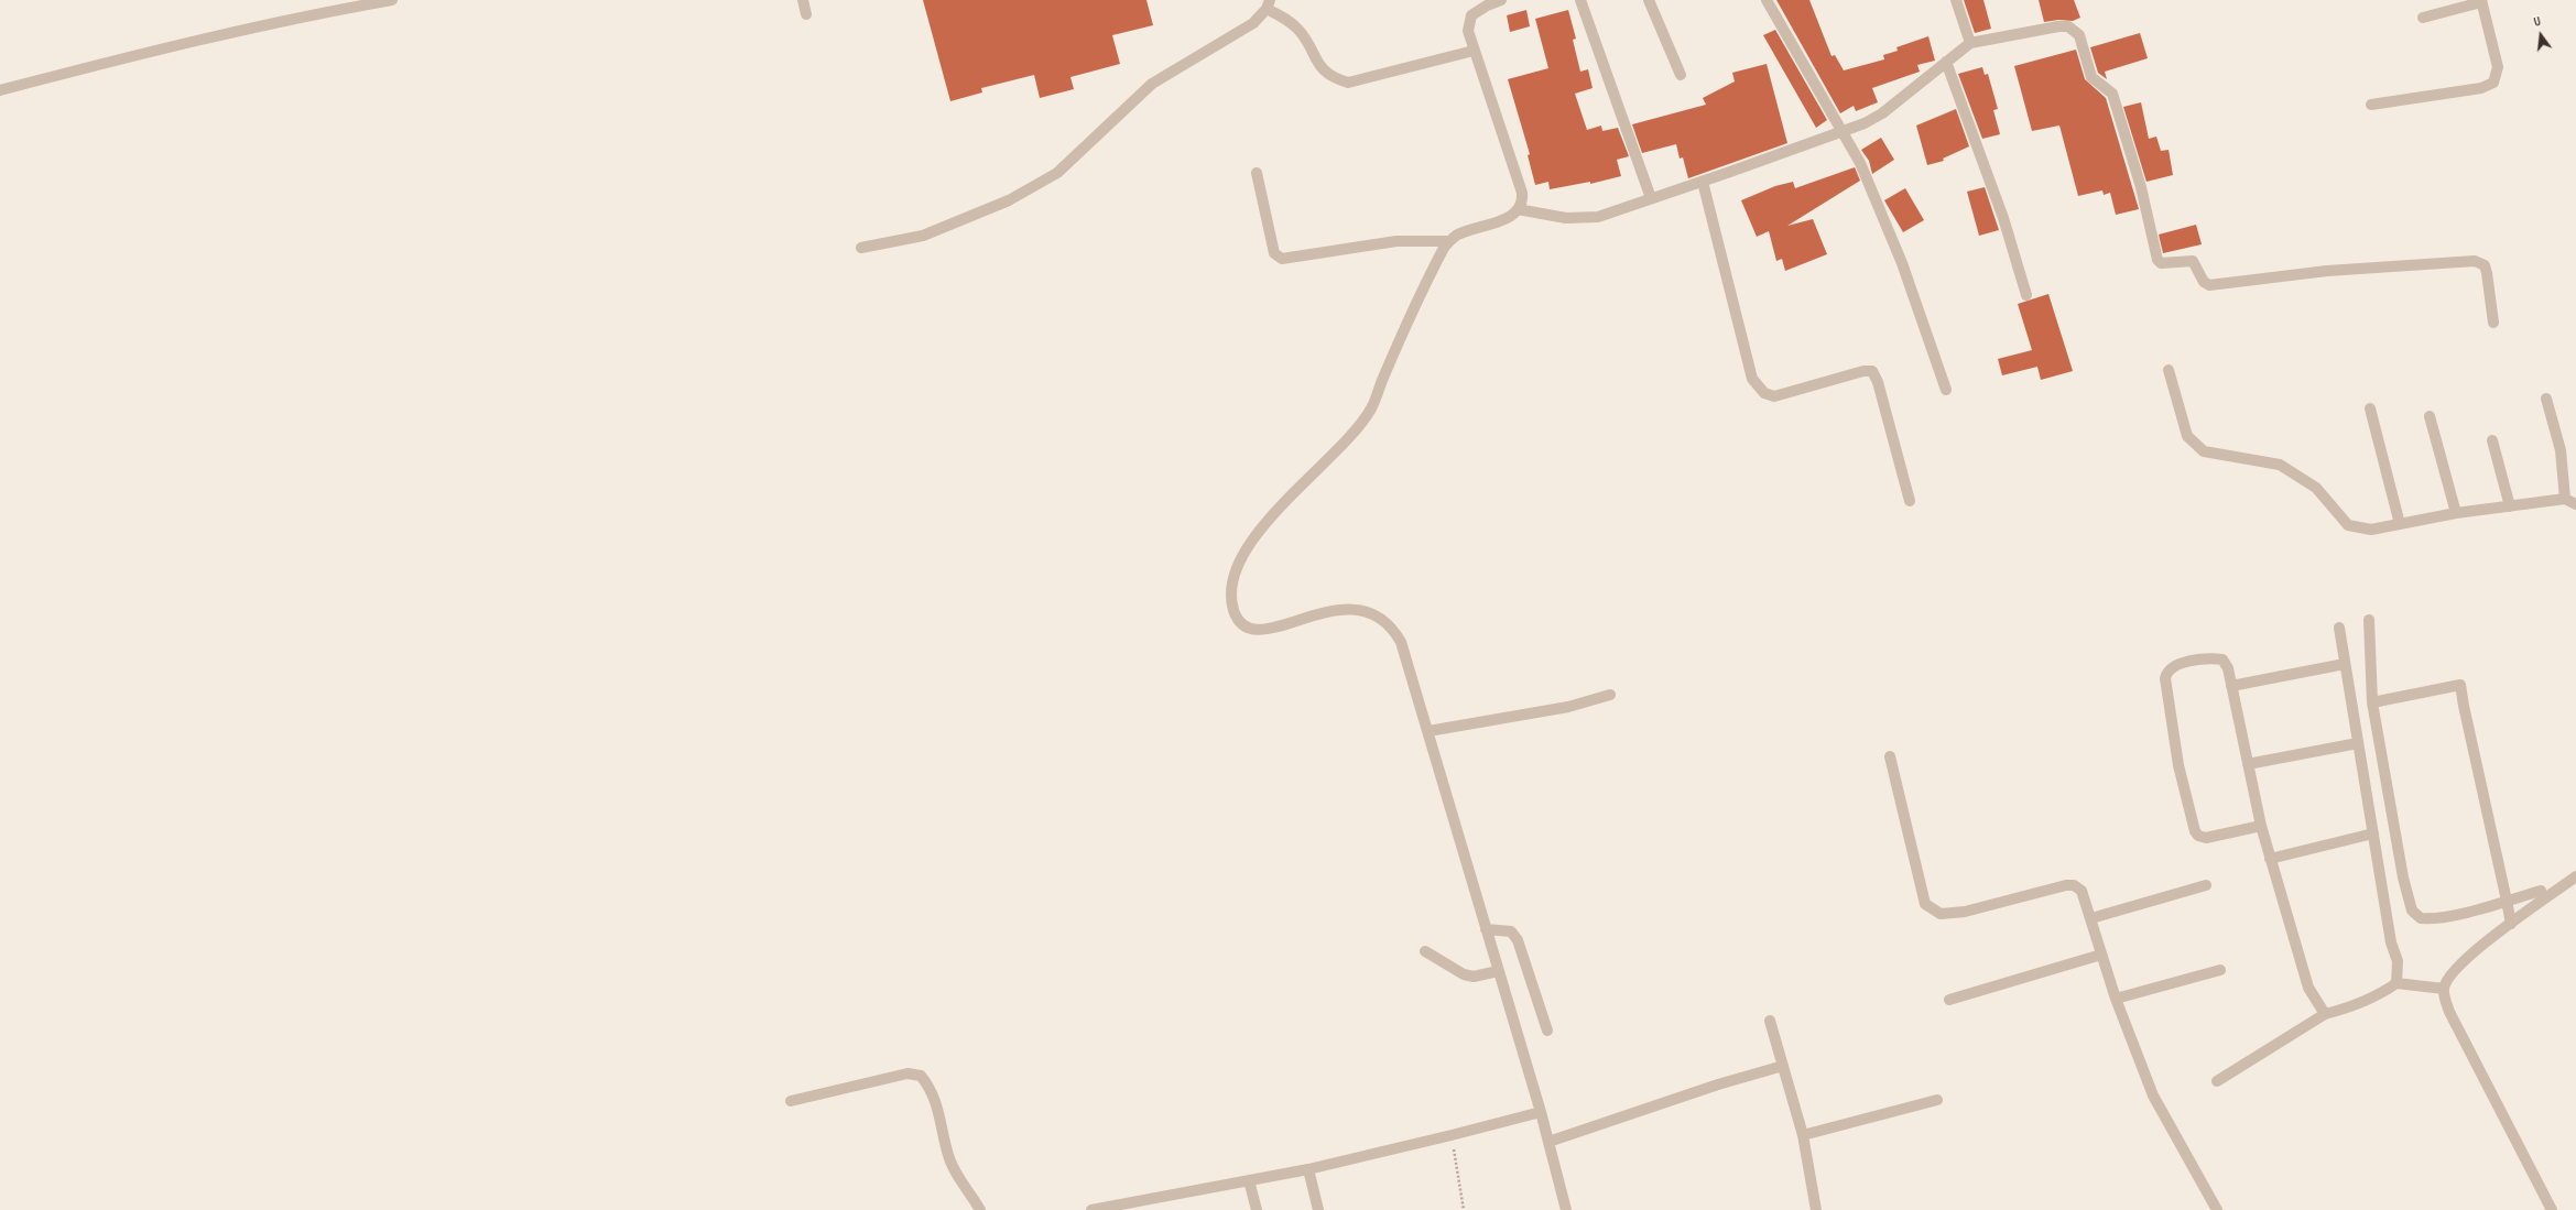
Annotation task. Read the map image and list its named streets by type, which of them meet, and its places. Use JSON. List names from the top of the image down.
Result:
{
  "north": "top"
}
